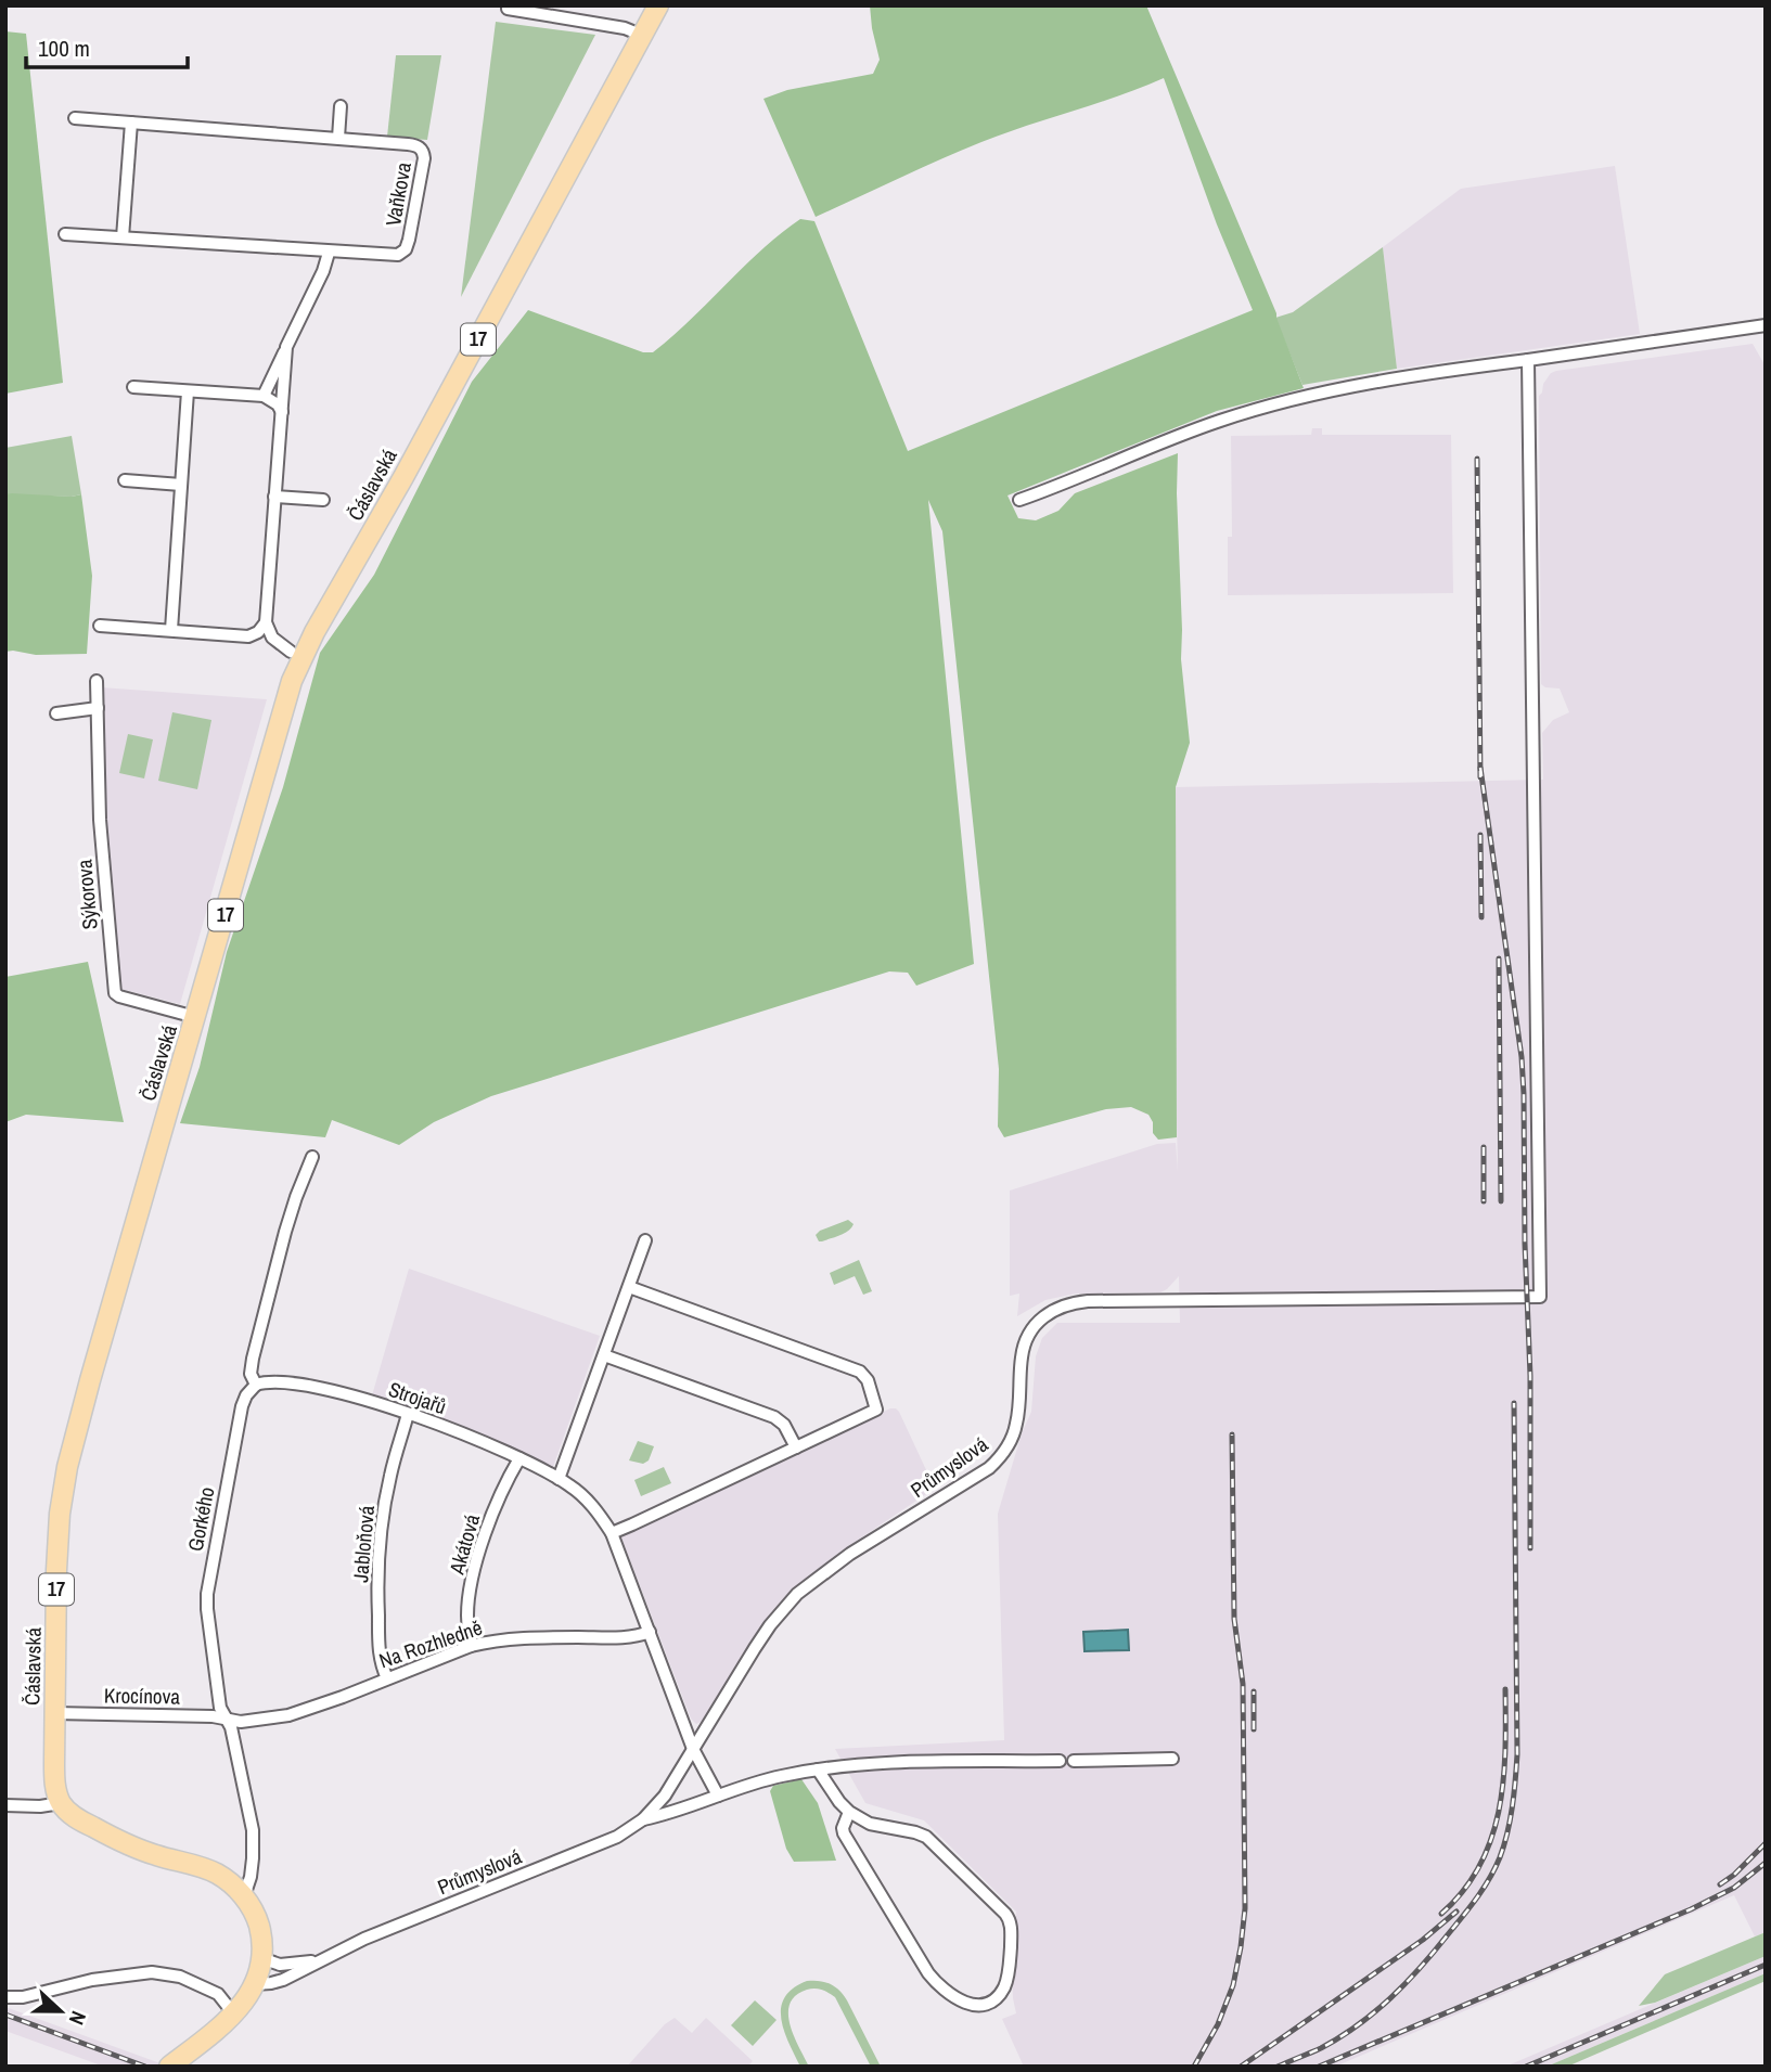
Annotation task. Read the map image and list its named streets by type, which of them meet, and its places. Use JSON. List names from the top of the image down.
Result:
{
  "streets": {
    "main road": ["17", "Čáslavská"],
    "street": [
      "Vaňkova",
      "Sýkorova",
      "Strojařů",
      "Průmyslová",
      "Gorkého",
      "Jabloňová",
      "Akátová",
      "Na Rozhledně",
      "Krocínova"
    ]
  },
  "crossings": [
    ["Čáslavská", "Sýkorova"],
    ["Čáslavská", "Krocínova"],
    ["Strojařů", "Průmyslová"],
    ["Strojařů", "Gorkého"],
    ["Strojařů", "Jabloňová"],
    ["Strojařů", "Akátová"],
    ["Strojařů", "Na Rozhledně"],
    ["Gorkého", "Na Rozhledně"],
    ["Gorkého", "Krocínova"],
    ["Jabloňová", "Na Rozhledně"],
    ["Akátová", "Na Rozhledně"],
    ["Na Rozhledně", "Krocínova"]
  ],
  "scale_bar": "100 m",
  "north": "right"
}
